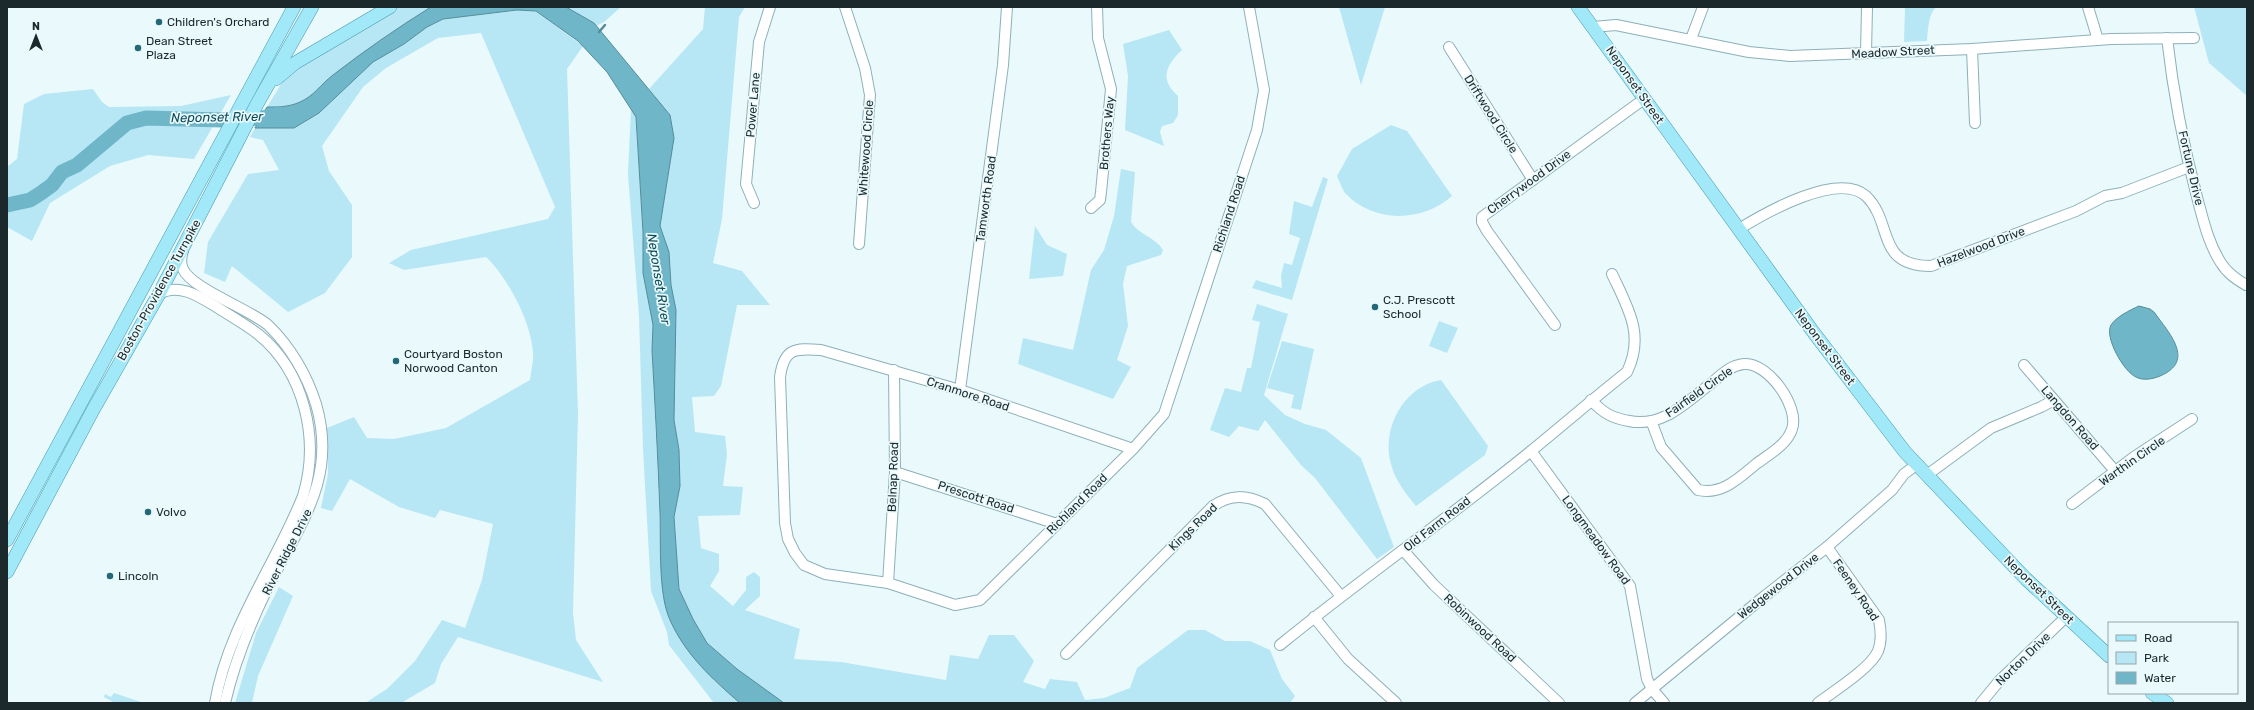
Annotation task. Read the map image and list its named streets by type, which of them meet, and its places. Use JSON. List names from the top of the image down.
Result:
{
  "streets": {
    "main road": ["Neponset Street", "Boston-Providence Turnpike"],
    "street": [
      "Meadow Street",
      "Power Lane",
      "Driftwood Circle",
      "Brothers Way",
      "Whitewood Circle",
      "Fortune Drive",
      "Cherrywood Drive",
      "Tamworth Road",
      "Richland Road",
      "Hazelwood Drive",
      "Fairfield Circle",
      "Cranmore Road",
      "Langdon Road",
      "Warthin Circle",
      "Belnap Road",
      "Prescott Road",
      "Old Farm Road",
      "Kings Road",
      "Longmeadow Road",
      "River Ridge Drive",
      "Wedgewood Drive",
      "Feeney Road",
      "Robinwood Road",
      "Norton Drive"
    ]
  },
  "crossings": [
    ["Meadow Street", "Neponset Street"],
    ["Meadow Street", "Fortune Drive"],
    ["Neponset Street", "Cherrywood Drive"],
    ["Neponset Street", "Hazelwood Drive"],
    ["Neponset Street", "Wedgewood Drive"],
    ["Neponset Street", "Norton Drive"],
    ["Driftwood Circle", "Cherrywood Drive"],
    ["Fortune Drive", "Hazelwood Drive"],
    ["Tamworth Road", "Cranmore Road"],
    ["Richland Road", "Cranmore Road"],
    ["Richland Road", "Belnap Road"],
    ["Richland Road", "Prescott Road"],
    ["Boston-Providence Turnpike", "River Ridge Drive"],
    ["Fairfield Circle", "Old Farm Road"],
    ["Cranmore Road", "Belnap Road"],
    ["Langdon Road", "Warthin Circle"],
    ["Belnap Road", "Prescott Road"],
    ["Old Farm Road", "Kings Road"],
    ["Old Farm Road", "Longmeadow Road"],
    ["Old Farm Road", "Robinwood Road"],
    ["Longmeadow Road", "Wedgewood Drive"],
    ["Wedgewood Drive", "Feeney Road"]
  ],
  "water": ["Neponset River"],
  "places": [
    "Children's Orchard",
    "Dean Street Plaza",
    "C.J. Prescott School",
    "Courtyard Boston Norwood Canton",
    "Volvo",
    "Lincoln"
  ],
  "legend": ["Road", "Park", "Water"],
  "north": "top"
}
